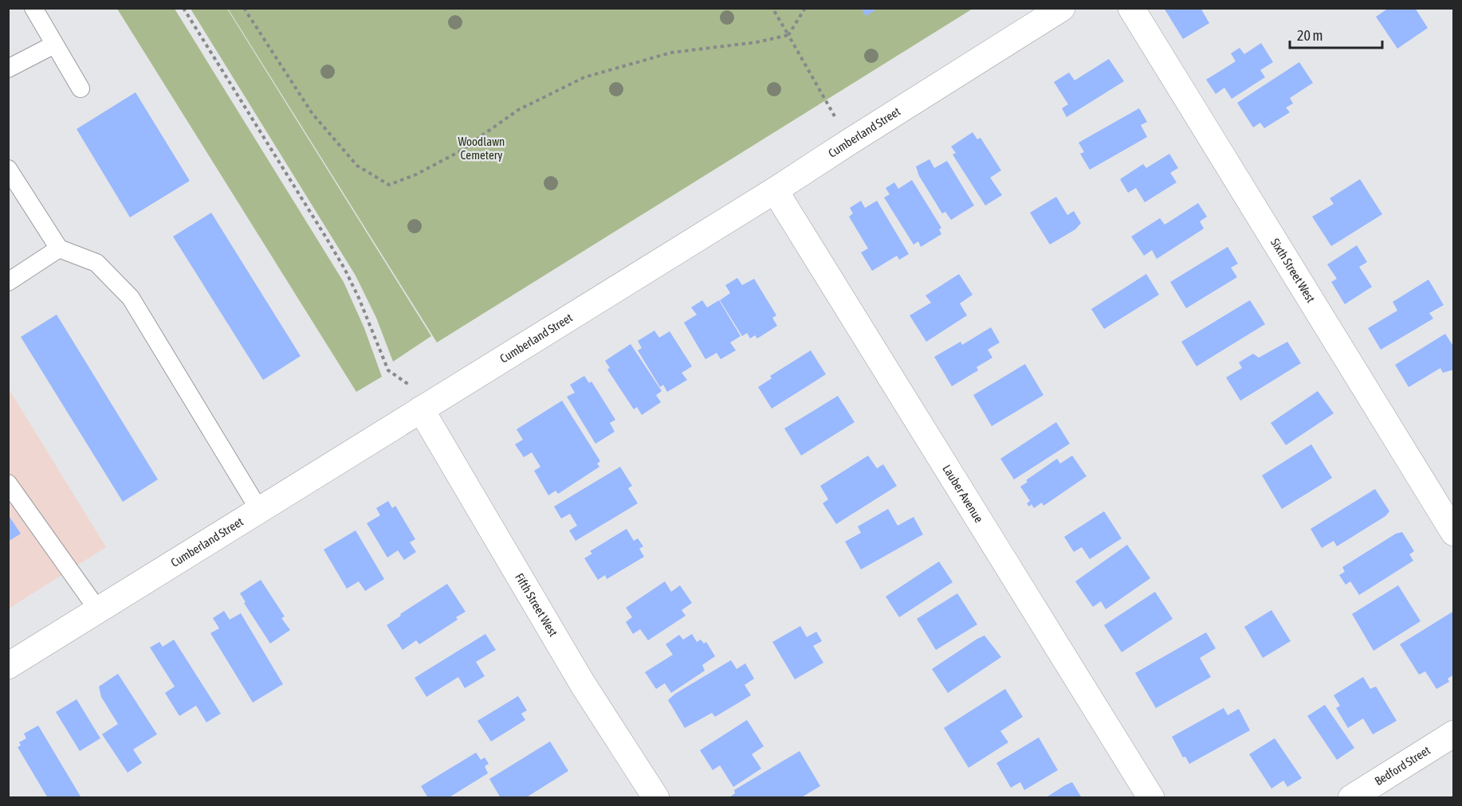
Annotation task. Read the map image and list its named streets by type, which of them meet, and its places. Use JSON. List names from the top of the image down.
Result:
{
  "streets": {
    "street": [
      "Cumberland Street",
      "Sixth Street West",
      "Lauber Avenue",
      "Fifth Street West",
      "Bedford Street"
    ]
  },
  "crossings": [
    ["Cumberland Street", "Lauber Avenue"],
    ["Cumberland Street", "Fifth Street West"]
  ],
  "parks": ["Woodlawn Cemetery"],
  "scale_bar": "20 m"
}
